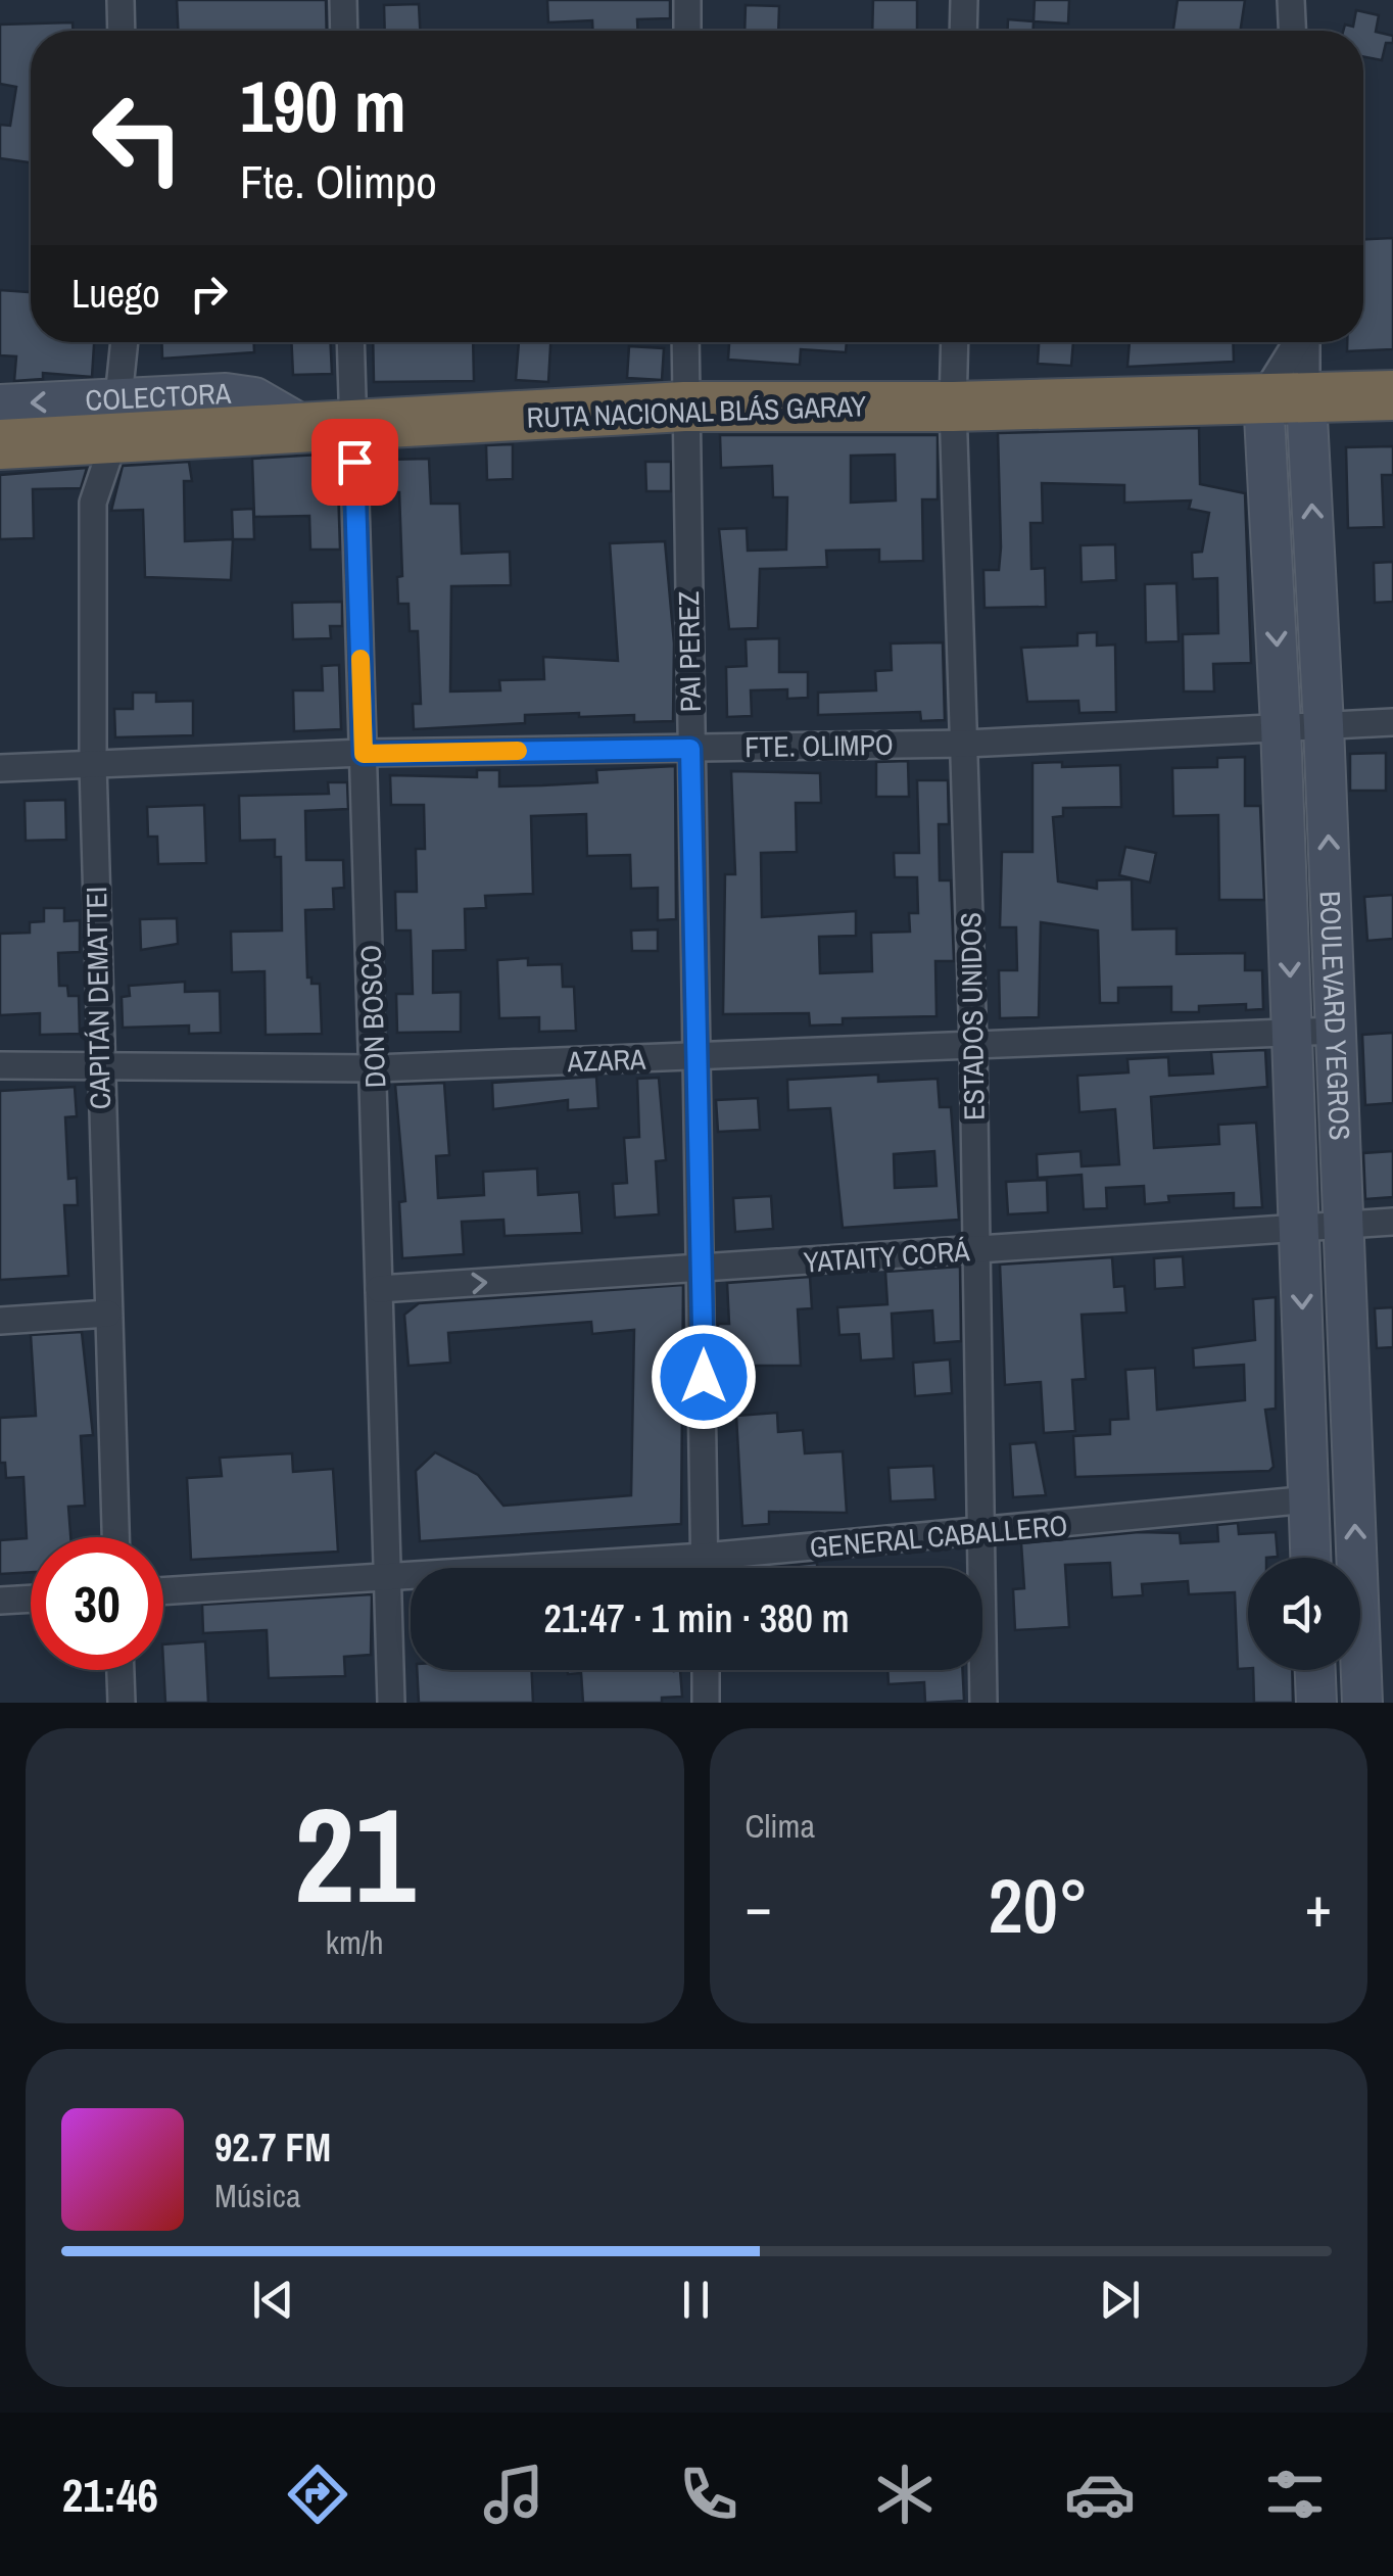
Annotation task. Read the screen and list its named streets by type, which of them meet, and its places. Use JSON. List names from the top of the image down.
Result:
{
  "streets": {
    "highway": ["RUTA NACIONAL BLÁS GARAY"],
    "main road": ["COLECTORA", "BOULEVARD YEGROS"],
    "street": [
      "PAI PEREZ",
      "FTE. OLIMPO",
      "CAPITÁN DEMATTEI",
      "DON BOSCO",
      "ESTADOS UNIDOS",
      "AZARA",
      "YATAITY CORÁ",
      "GENERAL CABALLERO"
    ]
  },
  "crossings": [
    ["COLECTORA", "RUTA NACIONAL BLÁS GARAY"],
    ["COLECTORA", "CAPITÁN DEMATTEI"],
    ["RUTA NACIONAL BLÁS GARAY", "PAI PEREZ"],
    ["RUTA NACIONAL BLÁS GARAY", "CAPITÁN DEMATTEI"],
    ["RUTA NACIONAL BLÁS GARAY", "DON BOSCO"],
    ["RUTA NACIONAL BLÁS GARAY", "ESTADOS UNIDOS"],
    ["RUTA NACIONAL BLÁS GARAY", "BOULEVARD YEGROS"],
    ["PAI PEREZ", "FTE. OLIMPO"],
    ["PAI PEREZ", "AZARA"],
    ["PAI PEREZ", "YATAITY CORÁ"],
    ["PAI PEREZ", "GENERAL CABALLERO"],
    ["FTE. OLIMPO", "CAPITÁN DEMATTEI"],
    ["FTE. OLIMPO", "DON BOSCO"],
    ["FTE. OLIMPO", "ESTADOS UNIDOS"],
    ["FTE. OLIMPO", "BOULEVARD YEGROS"],
    ["CAPITÁN DEMATTEI", "AZARA"],
    ["DON BOSCO", "AZARA"],
    ["DON BOSCO", "YATAITY CORÁ"],
    ["DON BOSCO", "GENERAL CABALLERO"],
    ["ESTADOS UNIDOS", "AZARA"],
    ["ESTADOS UNIDOS", "YATAITY CORÁ"],
    ["ESTADOS UNIDOS", "GENERAL CABALLERO"],
    ["BOULEVARD YEGROS", "AZARA"],
    ["BOULEVARD YEGROS", "YATAITY CORÁ"],
    ["BOULEVARD YEGROS", "GENERAL CABALLERO"]
  ],
  "one_way": ["COLECTORA"],
  "page": {
    "turn": ["190 m", "Fte. Olimpo"],
    "then": "Luego",
    "limit": "30",
    "trip": "21:47 · 1 min · 380 m",
    "tile": [
      ["21", "km/h"],
      "Clima"
    ],
    "heat": ["−", "20°", "+"],
    "song": ["92.7 FM", "Música"],
    "tabs": "21:46"
  }
}
